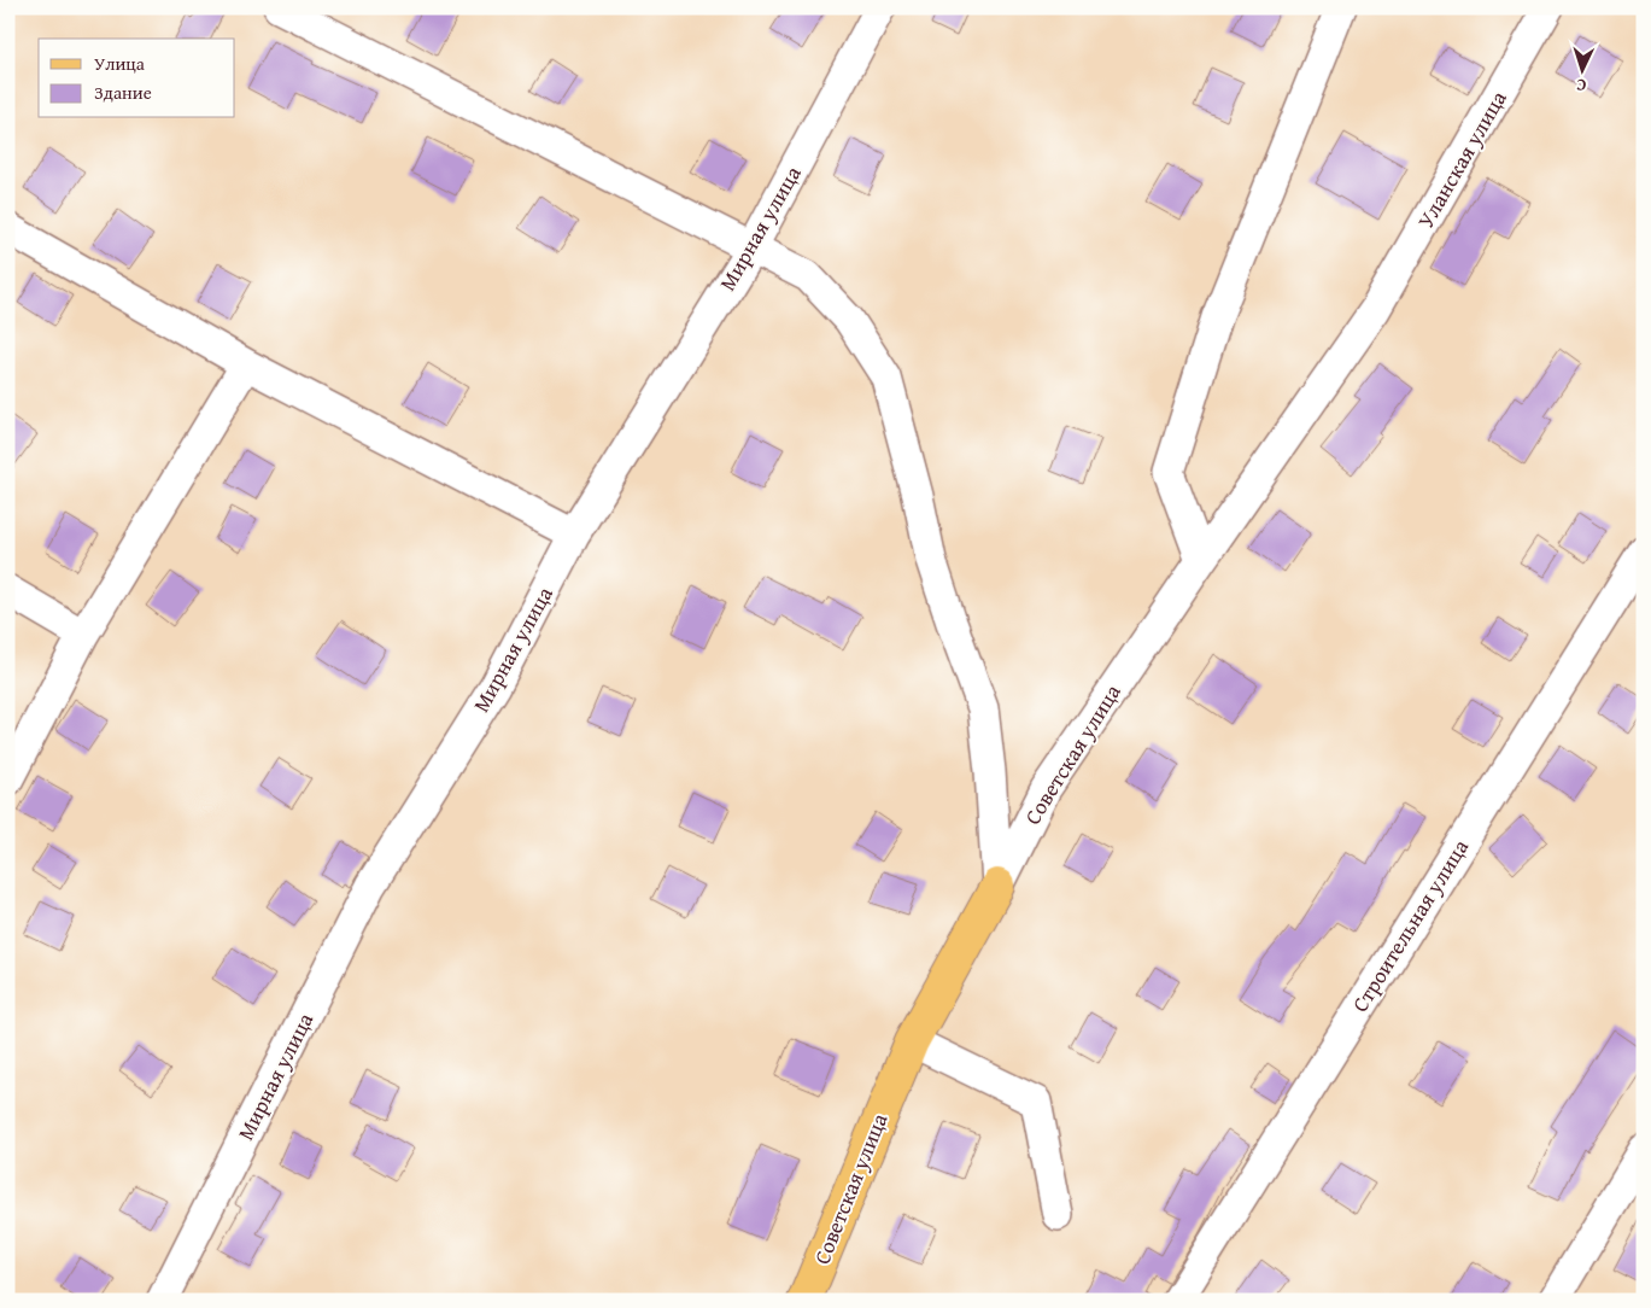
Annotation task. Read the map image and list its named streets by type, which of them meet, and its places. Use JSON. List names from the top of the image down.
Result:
{
  "streets": {
    "main road": ["Советская улица"],
    "street": ["Уланская улица", "Мирная улица", "Строительная улица"]
  },
  "crossings": [
    ["Уланская улица", "Советская улица"]
  ],
  "legend": ["Улица", "Здание"],
  "north": "bottom"
}
